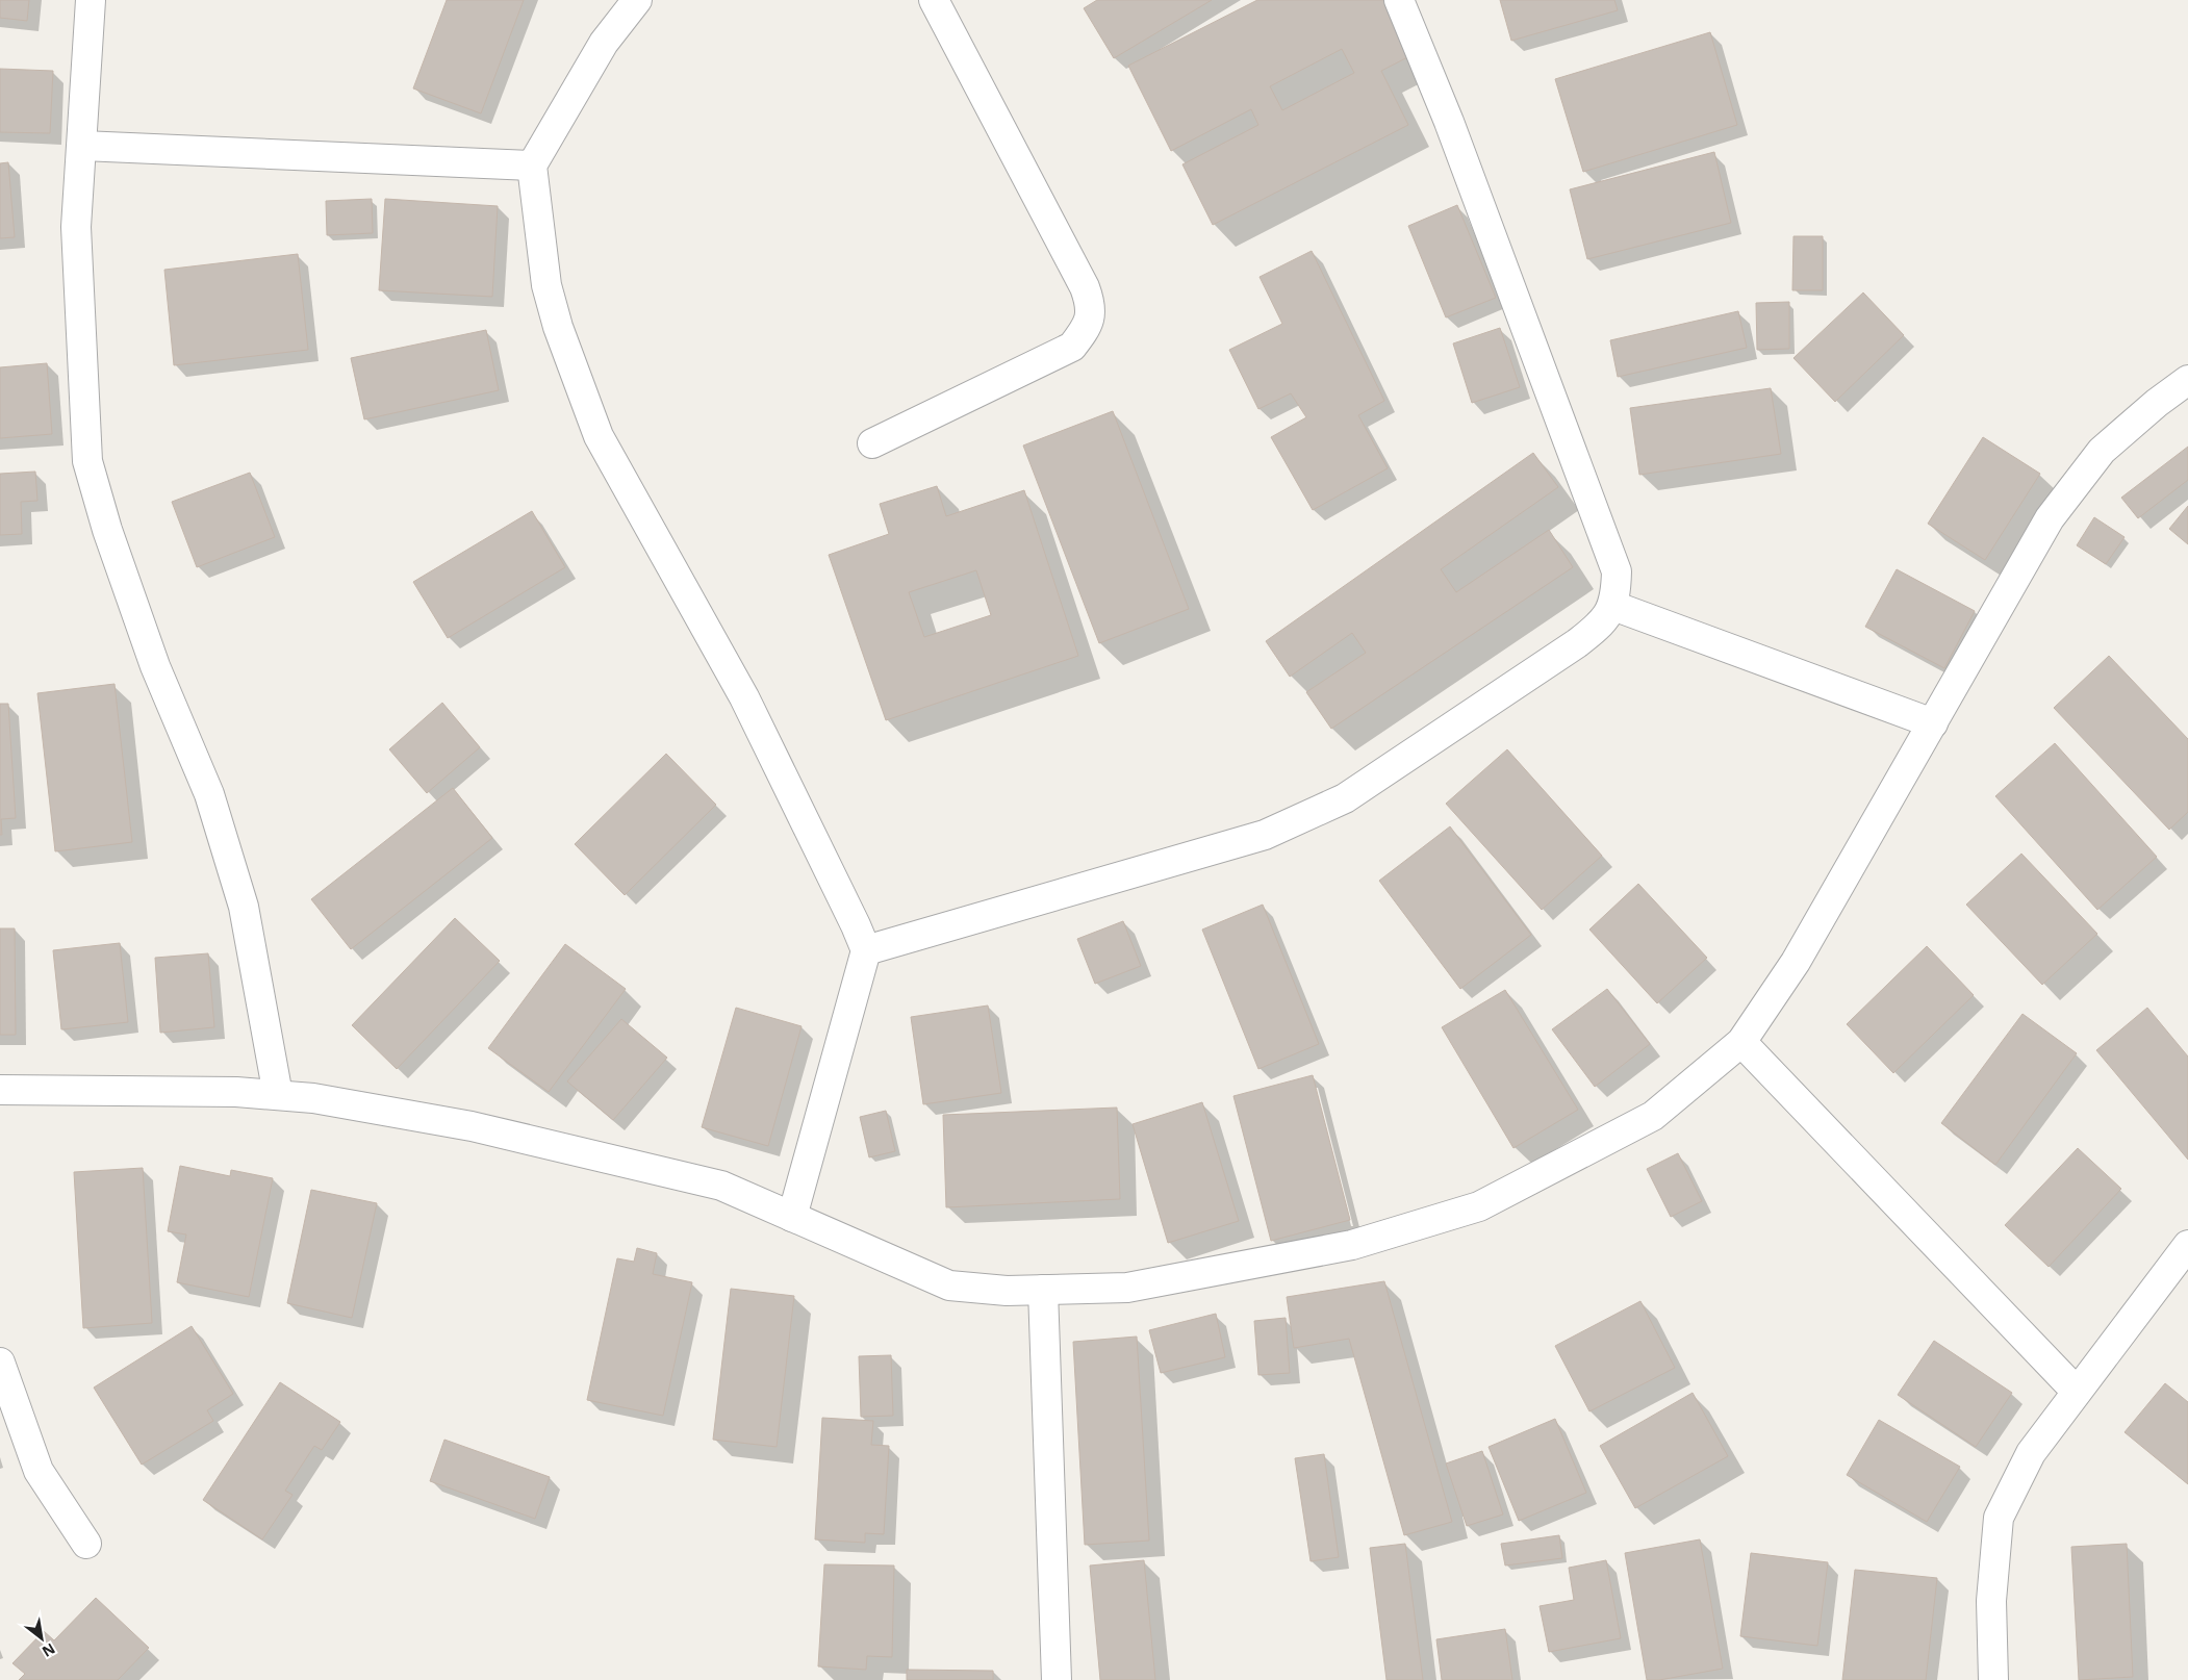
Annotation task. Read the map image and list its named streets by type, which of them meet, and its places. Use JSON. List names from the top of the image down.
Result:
{
  "north": "bottom right"
}
